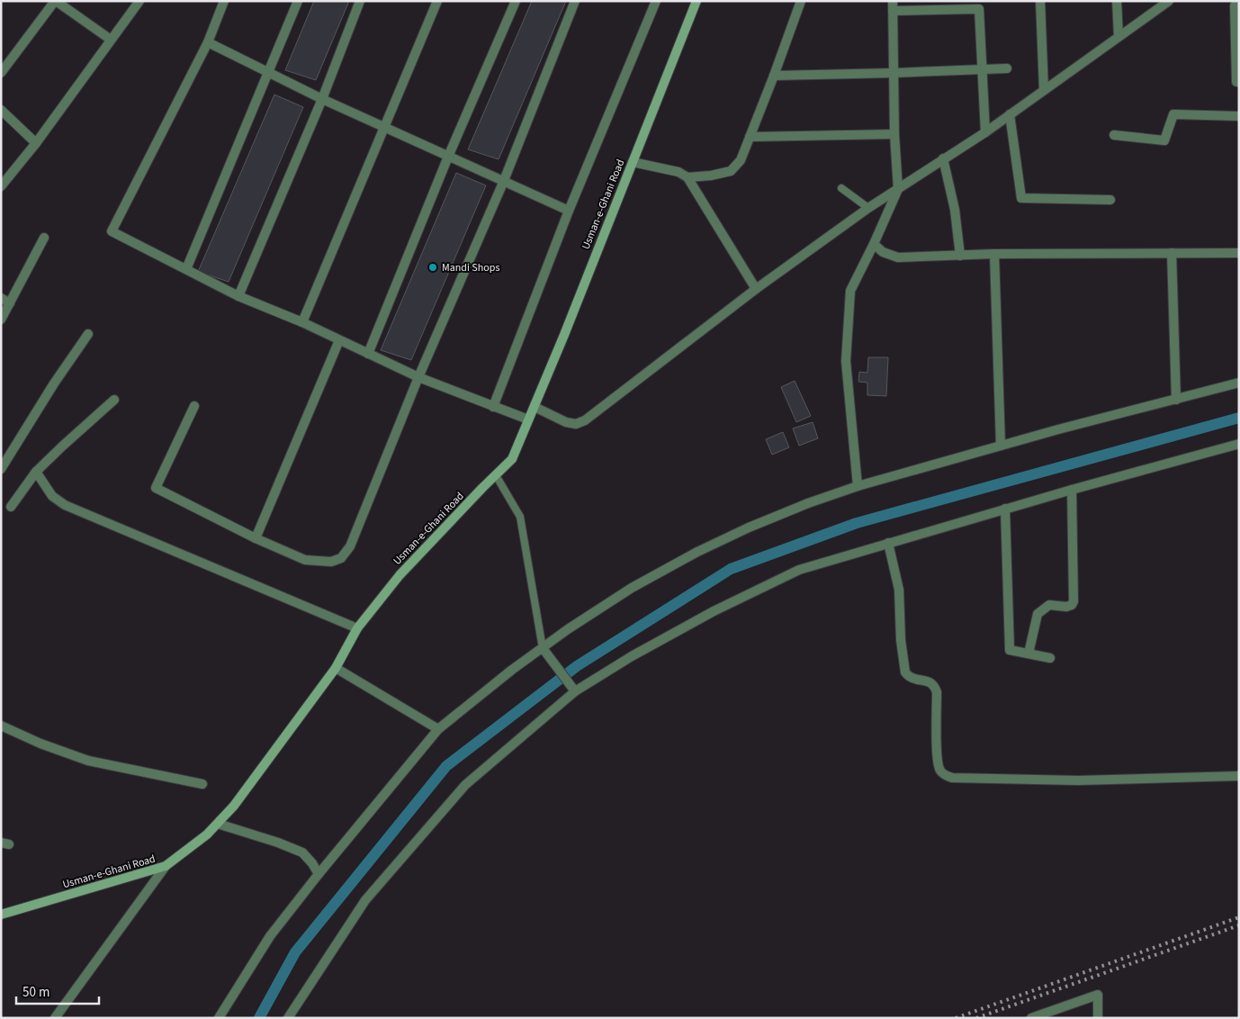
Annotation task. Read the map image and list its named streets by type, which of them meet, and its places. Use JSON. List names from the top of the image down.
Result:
{
  "streets": {
    "main road": ["Usman-e-Ghani Road"]
  },
  "places": ["Mandi Shops"],
  "scale_bar": "50 m"
}
